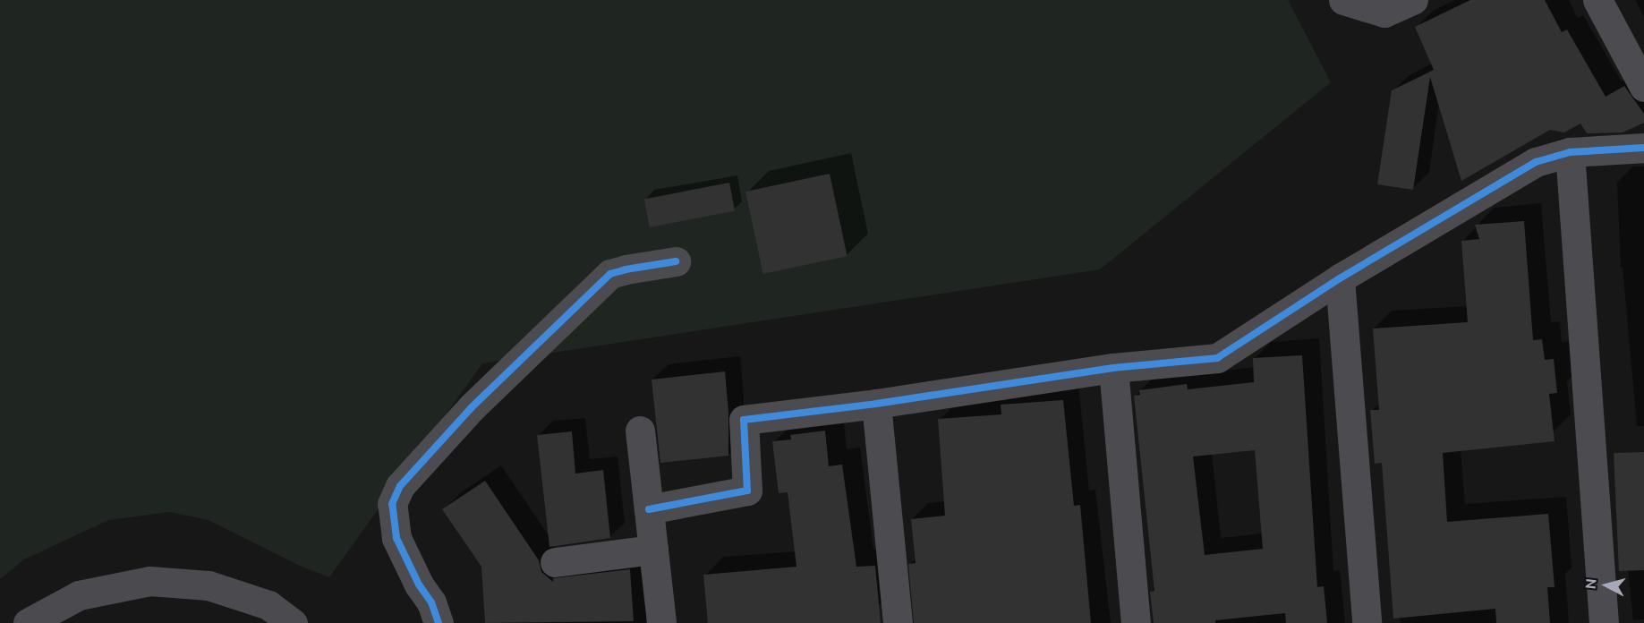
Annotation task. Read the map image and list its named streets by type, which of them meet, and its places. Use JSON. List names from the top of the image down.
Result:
{
  "north": "left"
}
